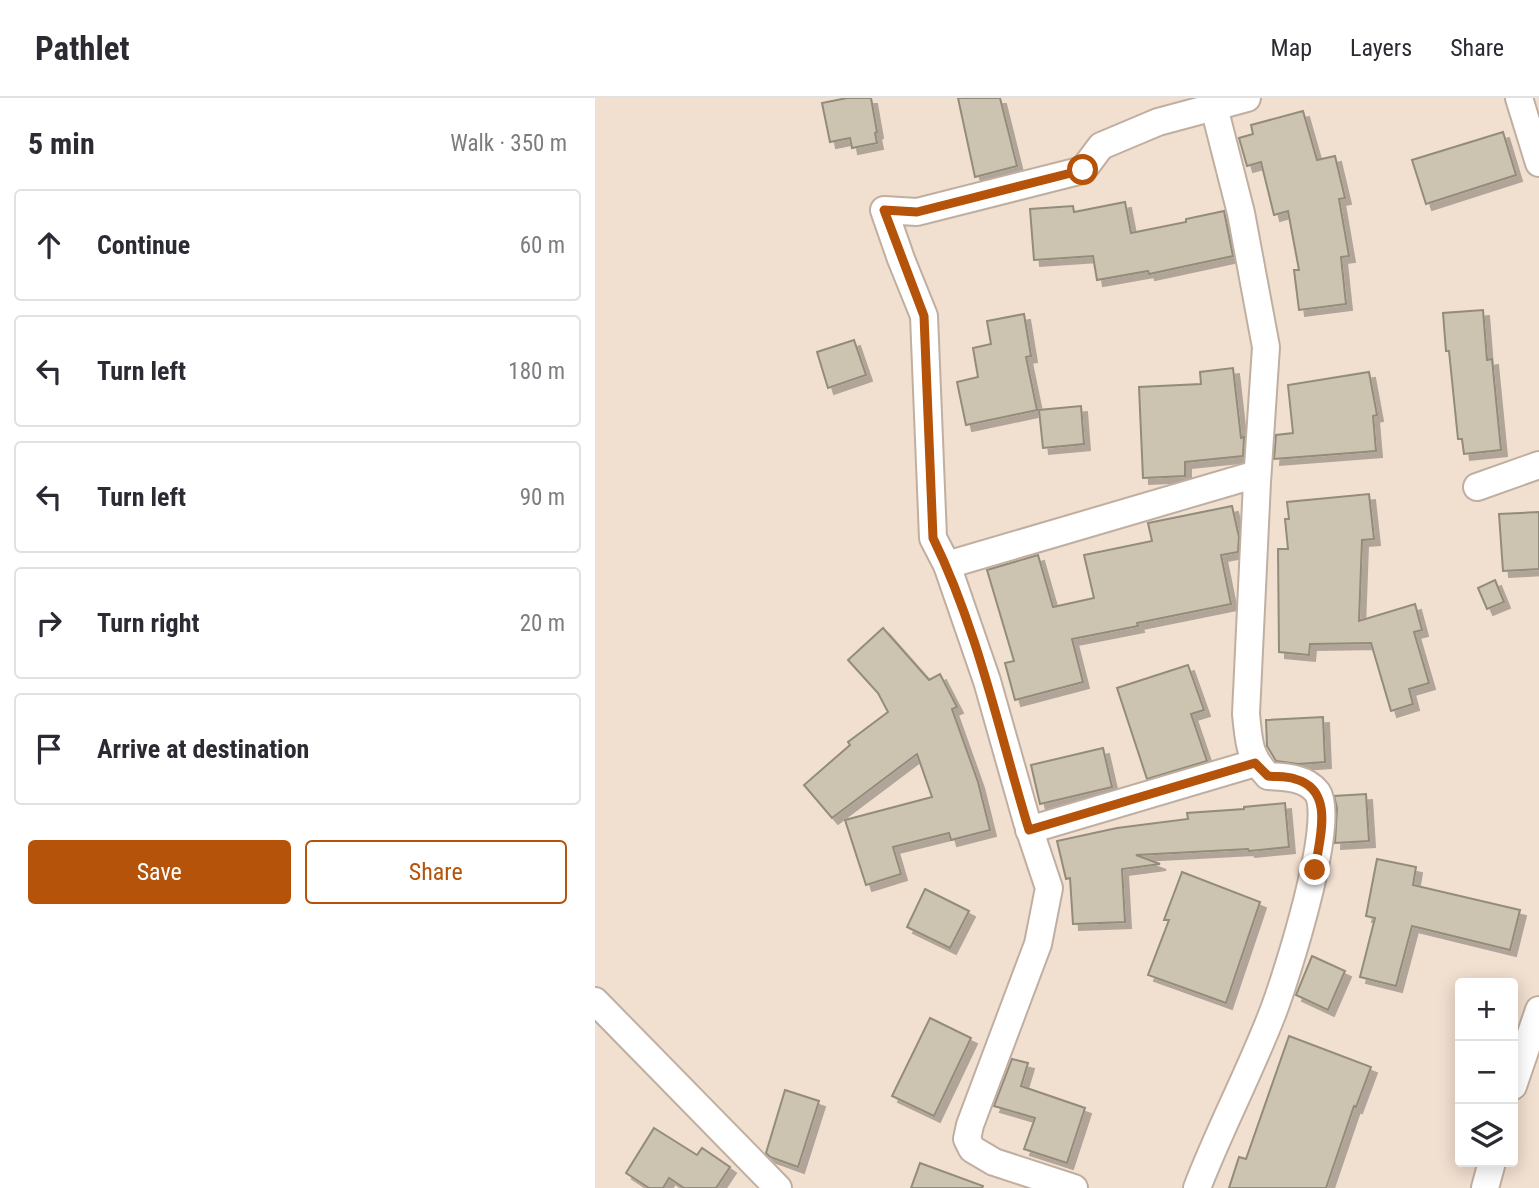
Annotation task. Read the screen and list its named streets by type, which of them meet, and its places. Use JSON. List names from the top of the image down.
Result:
{
  "page": {
    "header": "Pathlet",
    "nav": ["Map", "Layers", "Share"],
    "heading": ["5 min", "Walk · 350 m"],
    "list": [
      ["Continue", "60 m"],
      ["Turn left", "180 m"],
      ["Turn left", "90 m"],
      ["Turn right", "20 m"],
      "Arrive at destination"
    ],
    "buttons": ["Save", "Share"],
    "map_buttons": ["+", "−"]
  }
}
